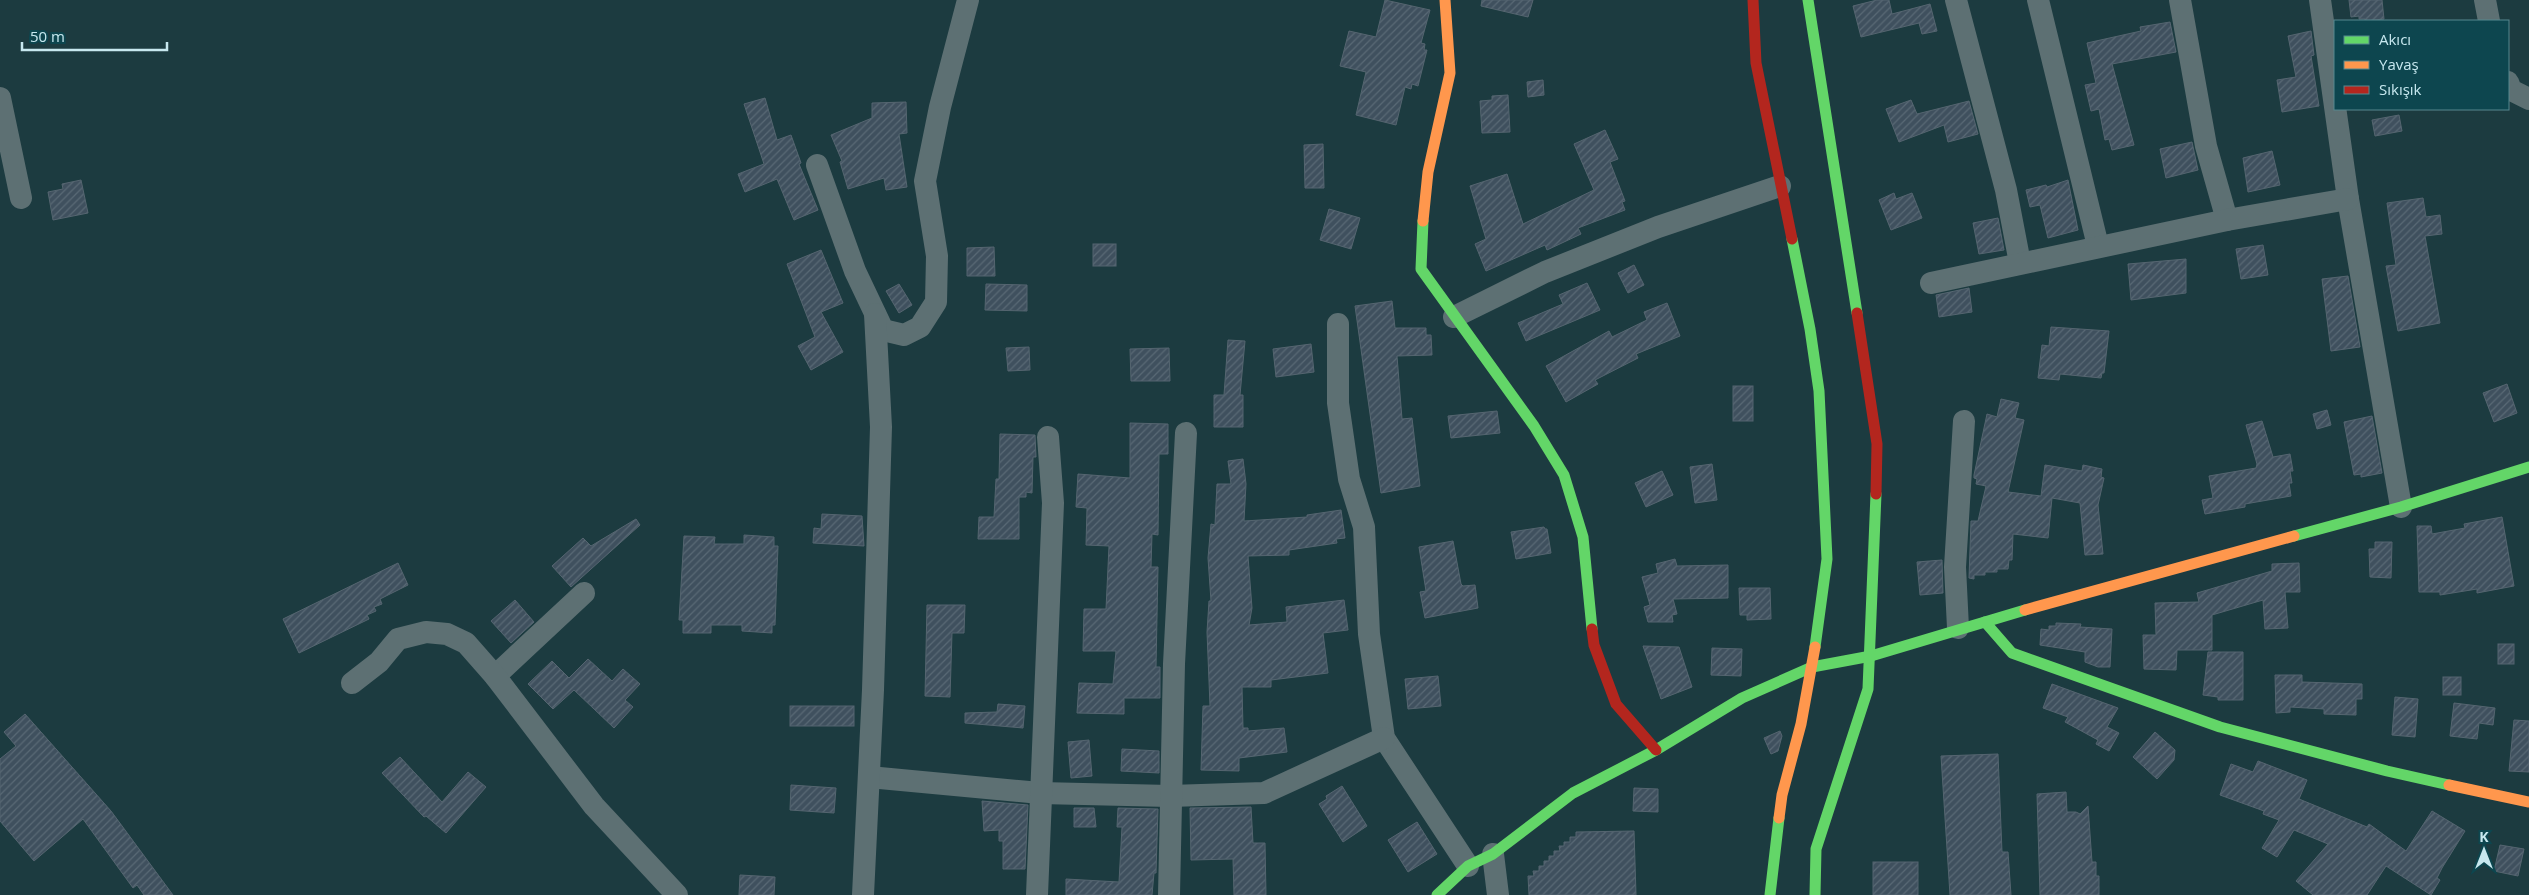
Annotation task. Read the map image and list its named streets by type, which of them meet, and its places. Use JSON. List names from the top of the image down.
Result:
{
  "legend": ["Akıcı", "Yavaş", "Sıkışık"],
  "scale_bar": "50 m",
  "north": "top"
}
